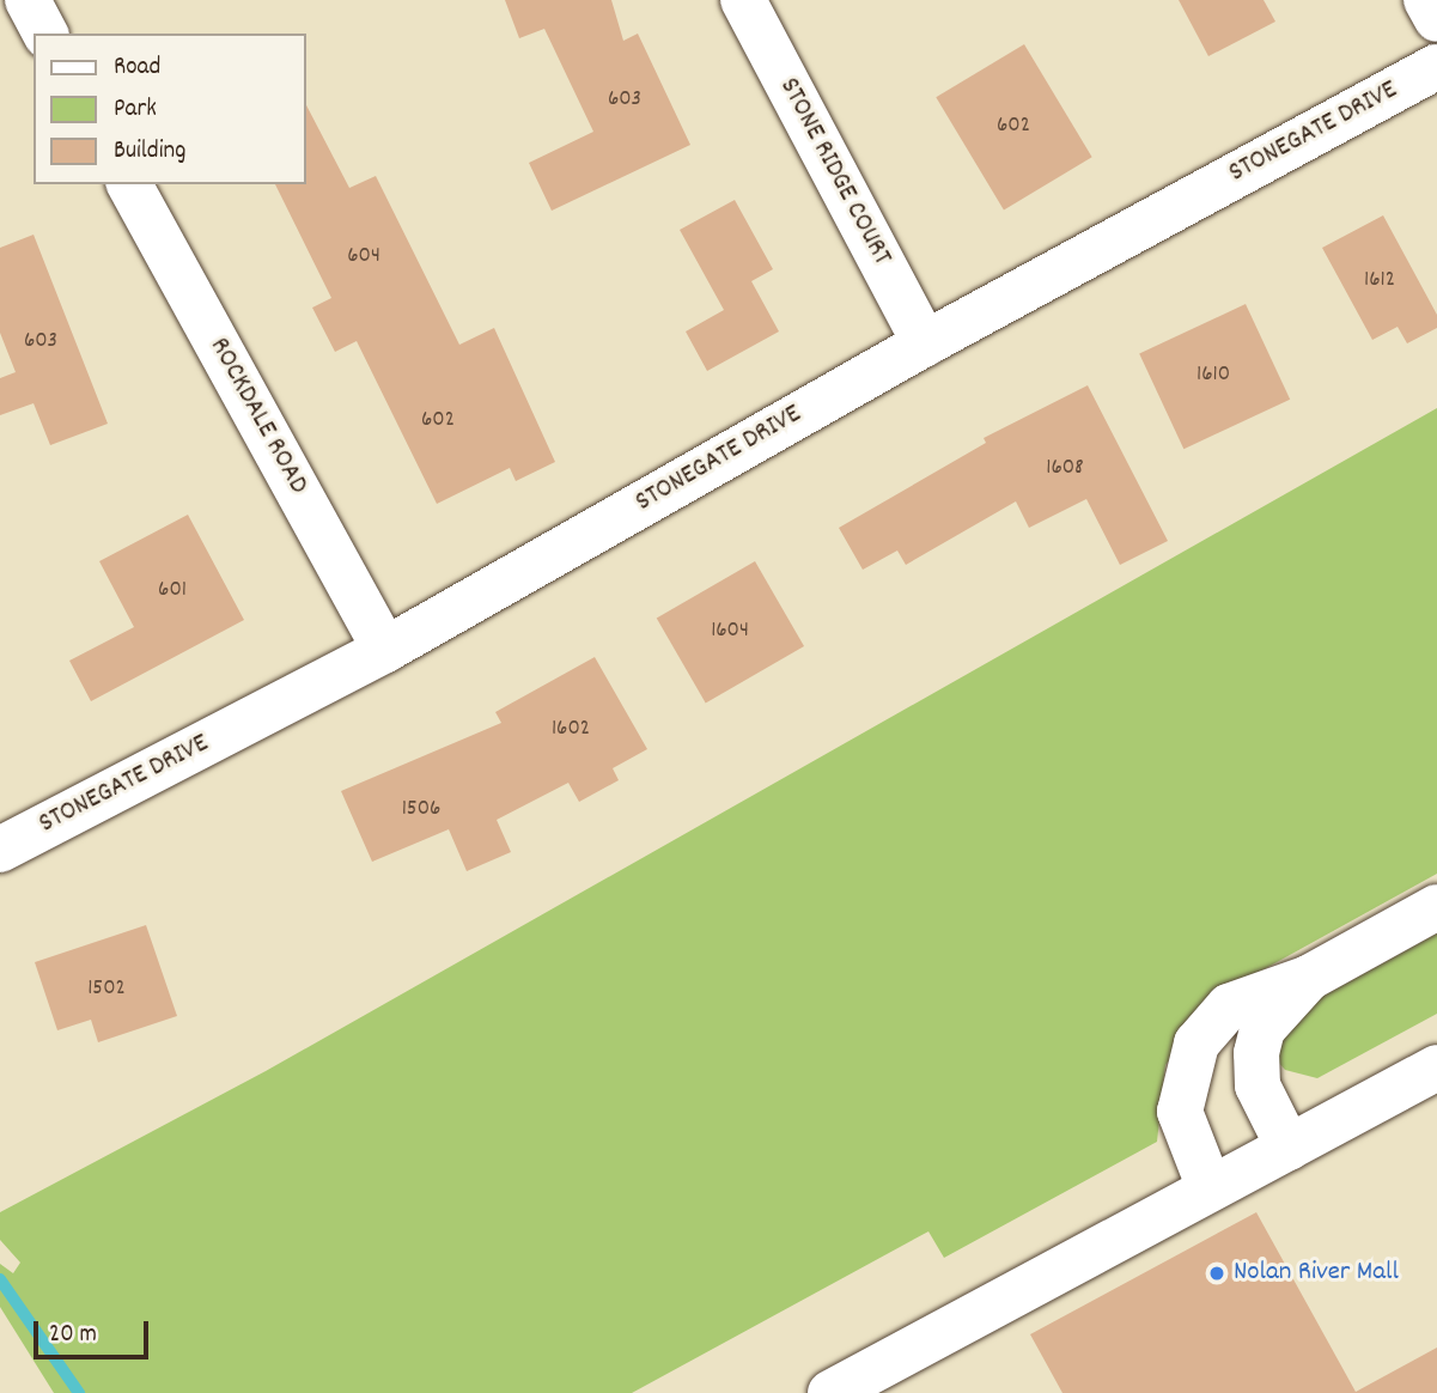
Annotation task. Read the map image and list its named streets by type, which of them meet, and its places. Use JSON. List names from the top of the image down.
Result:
{
  "streets": {
    "street": ["STONEGATE DRIVE", "STONE RIDGE COURT", "ROCKDALE ROAD"]
  },
  "crossings": [
    ["STONEGATE DRIVE", "STONE RIDGE COURT"],
    ["STONEGATE DRIVE", "ROCKDALE ROAD"]
  ],
  "places": ["Nolan River Mall"],
  "house_numbers": [
    "603",
    "602",
    "604",
    "1612",
    "603",
    "1610",
    "602",
    "1608",
    "601",
    "1604",
    "1602",
    "1506",
    "1502"
  ],
  "legend": ["Road", "Park", "Building"],
  "scale_bar": "20 m"
}
